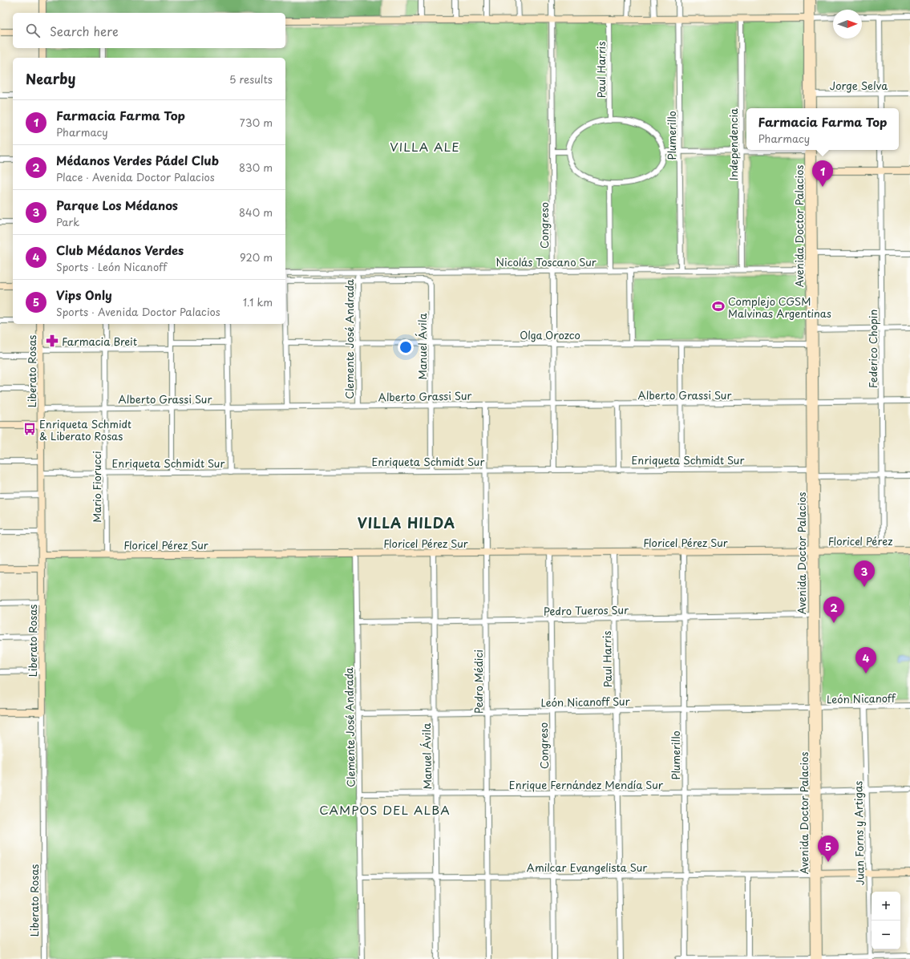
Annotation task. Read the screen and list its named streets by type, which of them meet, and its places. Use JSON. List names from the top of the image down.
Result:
{
  "streets": {
    "street": [
      "Paul Harris",
      "Jorge Selva",
      "Plumerillo",
      "Independencia",
      "Congreso",
      "Avenida Doctor Palacios",
      "Nicolás Toscano Sur",
      "Olga Orozco",
      "Clemente José Andrada",
      "Manuel Ávila",
      "Federico Chopin",
      "Liberato Rosas",
      "Alberto Grassi Sur",
      "Enriqueta Schmidt Sur",
      "Mario Fiorucci",
      "Floricel Pérez",
      "Floricel Pérez Sur",
      "Pedro Tueros Sur",
      "Pedro Médici",
      "León Nicanoff",
      "León Nicanoff Sur",
      "Enrique Fernández Mendía Sur",
      "Juan Forns y Artigas",
      "Amilcar Evangelista Sur"
    ]
  },
  "crossings": [
    ["Paul Harris", "Floricel Pérez Sur"],
    ["Paul Harris", "Pedro Tueros Sur"],
    ["Paul Harris", "León Nicanoff Sur"],
    ["Paul Harris", "Enrique Fernández Mendía Sur"],
    ["Paul Harris", "Amilcar Evangelista Sur"],
    ["Plumerillo", "Nicolás Toscano Sur"],
    ["Plumerillo", "Floricel Pérez Sur"],
    ["Plumerillo", "Pedro Tueros Sur"],
    ["Plumerillo", "León Nicanoff Sur"],
    ["Plumerillo", "Enrique Fernández Mendía Sur"],
    ["Plumerillo", "Amilcar Evangelista Sur"],
    ["Independencia", "Nicolás Toscano Sur"],
    ["Congreso", "Nicolás Toscano Sur"],
    ["Congreso", "Olga Orozco"],
    ["Congreso", "Alberto Grassi Sur"],
    ["Congreso", "Enriqueta Schmidt Sur"],
    ["Congreso", "Floricel Pérez Sur"],
    ["Congreso", "Pedro Tueros Sur"],
    ["Congreso", "León Nicanoff Sur"],
    ["Congreso", "Enrique Fernández Mendía Sur"],
    ["Congreso", "Amilcar Evangelista Sur"],
    ["Avenida Doctor Palacios", "Nicolás Toscano Sur"],
    ["Avenida Doctor Palacios", "Olga Orozco"],
    ["Avenida Doctor Palacios", "Alberto Grassi Sur"],
    ["Avenida Doctor Palacios", "Enriqueta Schmidt Sur"],
    ["Avenida Doctor Palacios", "Floricel Pérez"],
    ["Avenida Doctor Palacios", "Floricel Pérez Sur"],
    ["Avenida Doctor Palacios", "Pedro Tueros Sur"],
    ["Avenida Doctor Palacios", "León Nicanoff"],
    ["Avenida Doctor Palacios", "León Nicanoff Sur"],
    ["Avenida Doctor Palacios", "Enrique Fernández Mendía Sur"],
    ["Avenida Doctor Palacios", "Amilcar Evangelista Sur"],
    ["Nicolás Toscano Sur", "Clemente José Andrada"],
    ["Olga Orozco", "Clemente José Andrada"],
    ["Olga Orozco", "Manuel Ávila"],
    ["Clemente José Andrada", "Manuel Ávila"],
    ["Clemente José Andrada", "Alberto Grassi Sur"],
    ["Clemente José Andrada", "Floricel Pérez Sur"],
    ["Clemente José Andrada", "Pedro Tueros Sur"],
    ["Clemente José Andrada", "León Nicanoff Sur"],
    ["Clemente José Andrada", "Enrique Fernández Mendía Sur"],
    ["Clemente José Andrada", "Amilcar Evangelista Sur"],
    ["Manuel Ávila", "Alberto Grassi Sur"],
    ["Manuel Ávila", "Enriqueta Schmidt Sur"],
    ["Manuel Ávila", "Floricel Pérez Sur"],
    ["Manuel Ávila", "Pedro Tueros Sur"],
    ["Manuel Ávila", "León Nicanoff Sur"],
    ["Manuel Ávila", "Enrique Fernández Mendía Sur"],
    ["Manuel Ávila", "Amilcar Evangelista Sur"],
    ["Federico Chopin", "Alberto Grassi Sur"],
    ["Federico Chopin", "Floricel Pérez"],
    ["Liberato Rosas", "Alberto Grassi Sur"],
    ["Liberato Rosas", "Enriqueta Schmidt Sur"],
    ["Liberato Rosas", "Floricel Pérez Sur"],
    ["Alberto Grassi Sur", "Mario Fiorucci"],
    ["Alberto Grassi Sur", "Pedro Médici"],
    ["Enriqueta Schmidt Sur", "Mario Fiorucci"],
    ["Enriqueta Schmidt Sur", "Pedro Médici"],
    ["Mario Fiorucci", "Floricel Pérez Sur"],
    ["Floricel Pérez", "Floricel Pérez Sur"],
    ["Floricel Pérez Sur", "Pedro Médici"],
    ["Pedro Tueros Sur", "Pedro Médici"],
    ["Pedro Médici", "León Nicanoff Sur"],
    ["Pedro Médici", "Enrique Fernández Mendía Sur"],
    ["Pedro Médici", "Amilcar Evangelista Sur"],
    ["León Nicanoff", "León Nicanoff Sur"],
    ["León Nicanoff", "Juan Forns y Artigas"],
    ["Enrique Fernández Mendía Sur", "Juan Forns y Artigas"]
  ],
  "districts": ["VILLA ALE", "VILLA HILDA", "CAMPOS DEL ALBA"],
  "places": {
    "sports": ["Complejo CGSM Malvinas Argentinas"],
    "pharmacy": ["Farmacia Breit"],
    "bus stop": ["Enriqueta Schmidt & Liberato Rosas"]
  },
  "north": "right",
  "page": {
    "search": "Search here",
    "heading": ["Nearby", "5 results"],
    "list": [
      {
        "mark": "1",
        "name": "Farmacia Farma Top",
        "note": "Pharmacy",
        "value": "730 m"
      },
      {
        "mark": "2",
        "name": "Médanos Verdes Pádel Club",
        "note": "Place · Avenida Doctor Palacios",
        "value": "830 m"
      },
      {
        "mark": "3",
        "name": "Parque Los Médanos",
        "note": "Park",
        "value": "840 m"
      },
      {
        "mark": "4",
        "name": "Club Médanos Verdes",
        "note": "Sports · León Nicanoff",
        "value": "920 m"
      },
      {
        "mark": "5",
        "name": "Vips Only",
        "note": "Sports · Avenida Doctor Palacios",
        "value": "1.1 km"
      }
    ],
    "popup": ["Farmacia Farma Top", "Pharmacy"],
    "pins": [
      "1",
      "3",
      "2",
      "4",
      "5"
    ],
    "map_buttons": ["+", "−"]
  }
}
